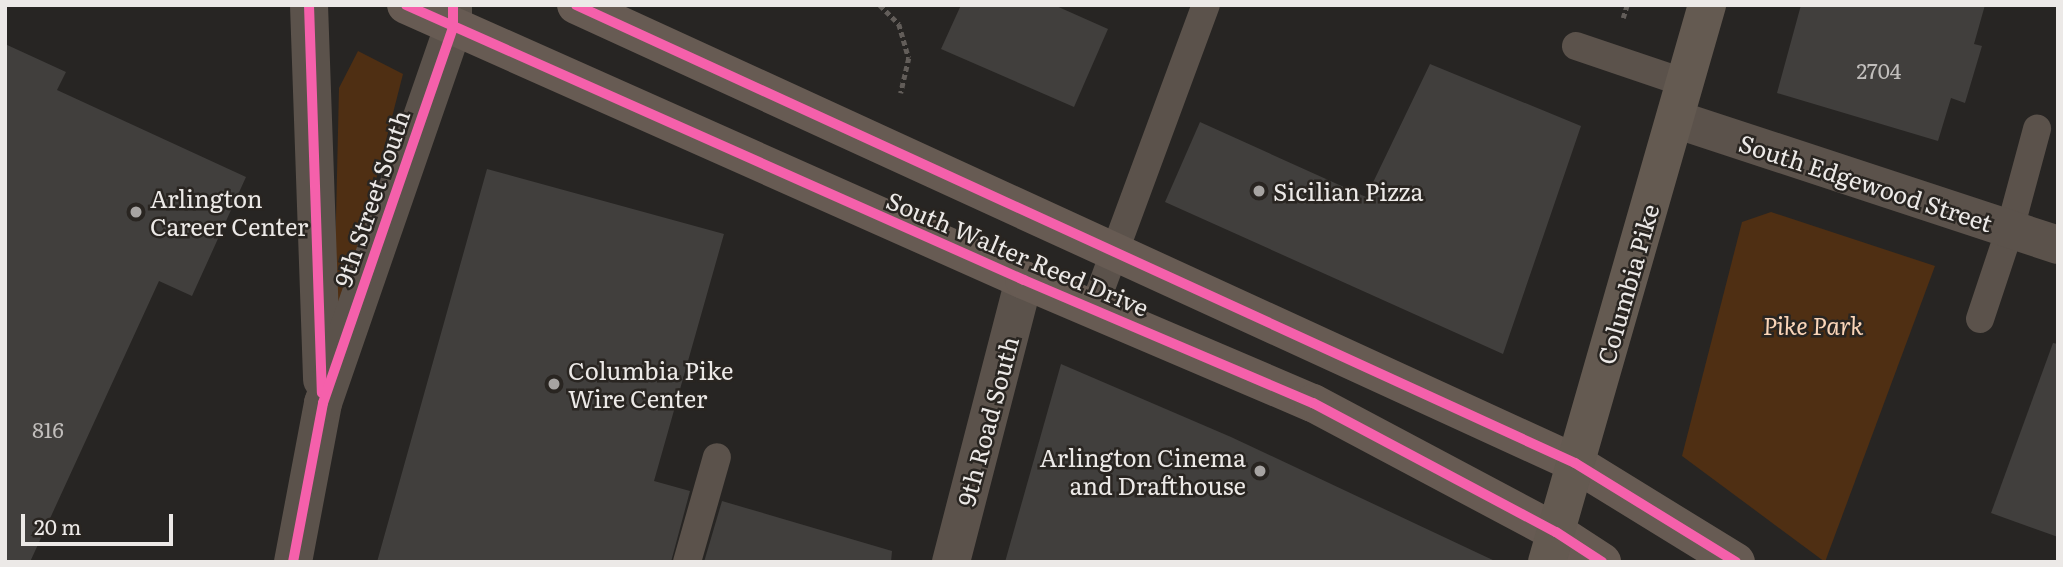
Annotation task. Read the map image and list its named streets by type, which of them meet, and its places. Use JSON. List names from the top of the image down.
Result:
{
  "streets": {
    "main road": ["Columbia Pike"],
    "street": [
      "South Edgewood Street",
      "9th Street South",
      "South Walter Reed Drive",
      "9th Road South"
    ]
  },
  "crossings": [
    ["South Edgewood Street", "Columbia Pike"],
    ["9th Street South", "South Walter Reed Drive"],
    ["South Walter Reed Drive", "Columbia Pike"],
    ["South Walter Reed Drive", "9th Road South"]
  ],
  "parks": ["Pike Park"],
  "places": [
    "Sicilian Pizza",
    "Arlington Career Center",
    "Columbia Pike Wire Center",
    "Arlington Cinema and Drafthouse"
  ],
  "house_numbers": ["2704", "816"],
  "scale_bar": "20 m"
}
